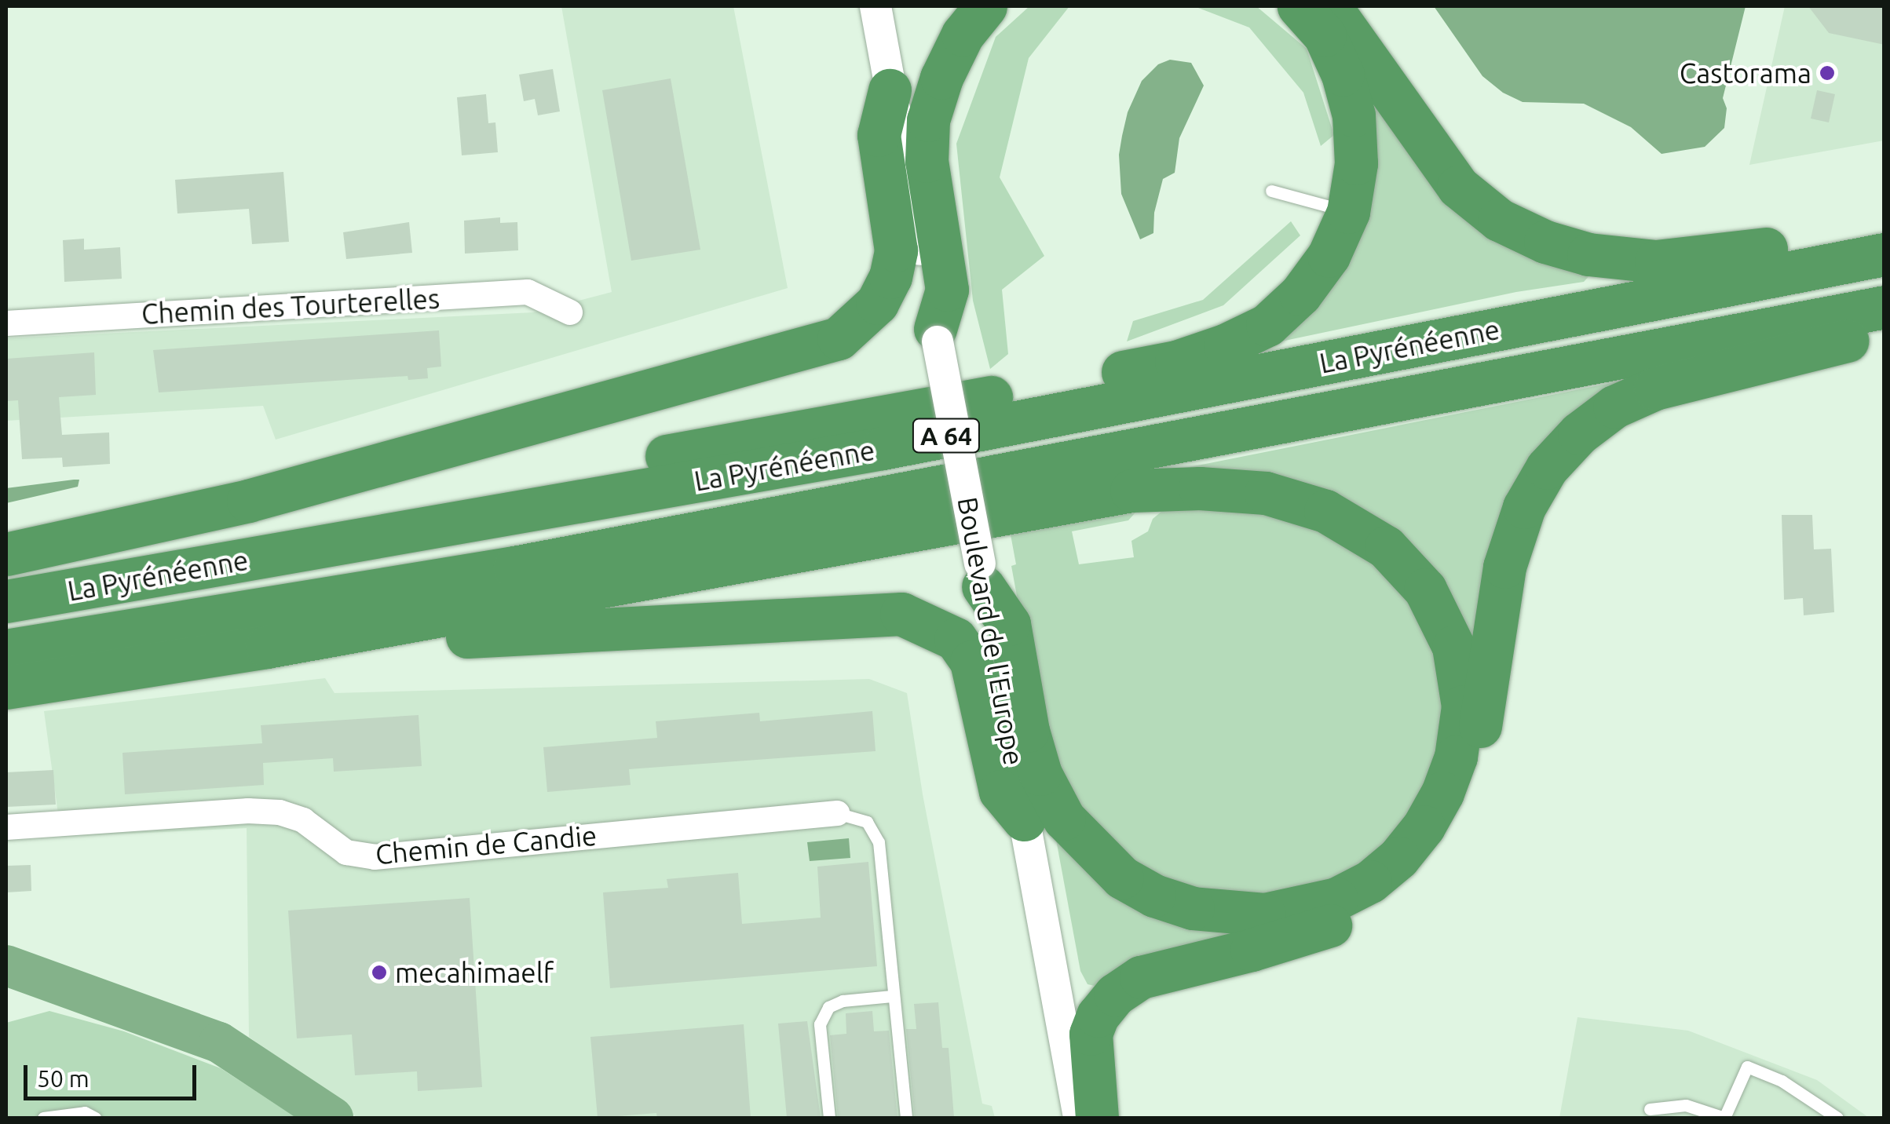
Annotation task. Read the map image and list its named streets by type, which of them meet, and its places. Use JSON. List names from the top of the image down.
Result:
{
  "streets": {
    "highway": ["La Pyrénéenne", "A 64"],
    "street": ["Chemin des Tourterelles", "Boulevard de l'Europe", "Chemin de Candie"]
  },
  "places": ["Castorama", "mecahimaelf"],
  "scale_bar": "50 m"
}
